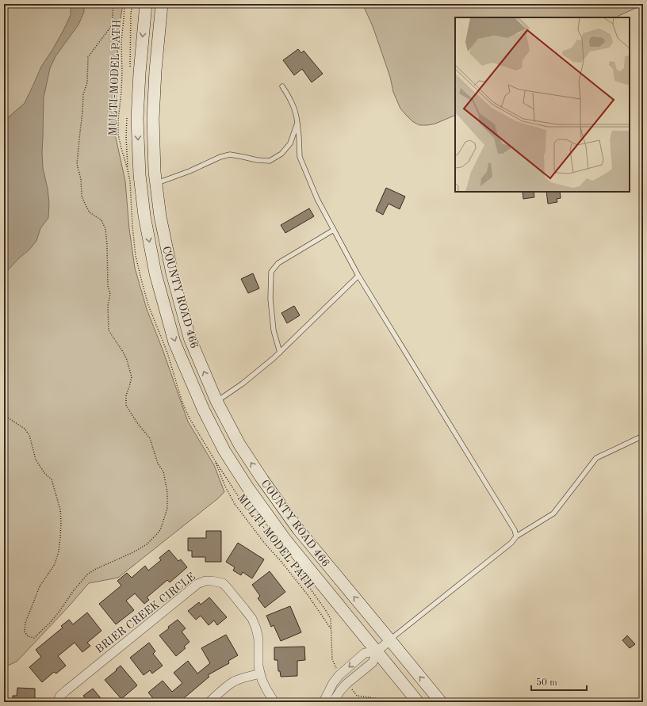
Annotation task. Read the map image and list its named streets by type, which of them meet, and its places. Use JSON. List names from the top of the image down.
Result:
{
  "streets": {
    "main road": ["COUNTY ROAD 466"],
    "street": ["BRIER CREEK CIRCLE"],
    "path": ["MULTI-MODEL PATH"]
  },
  "scale_bar": "50 m"
}
